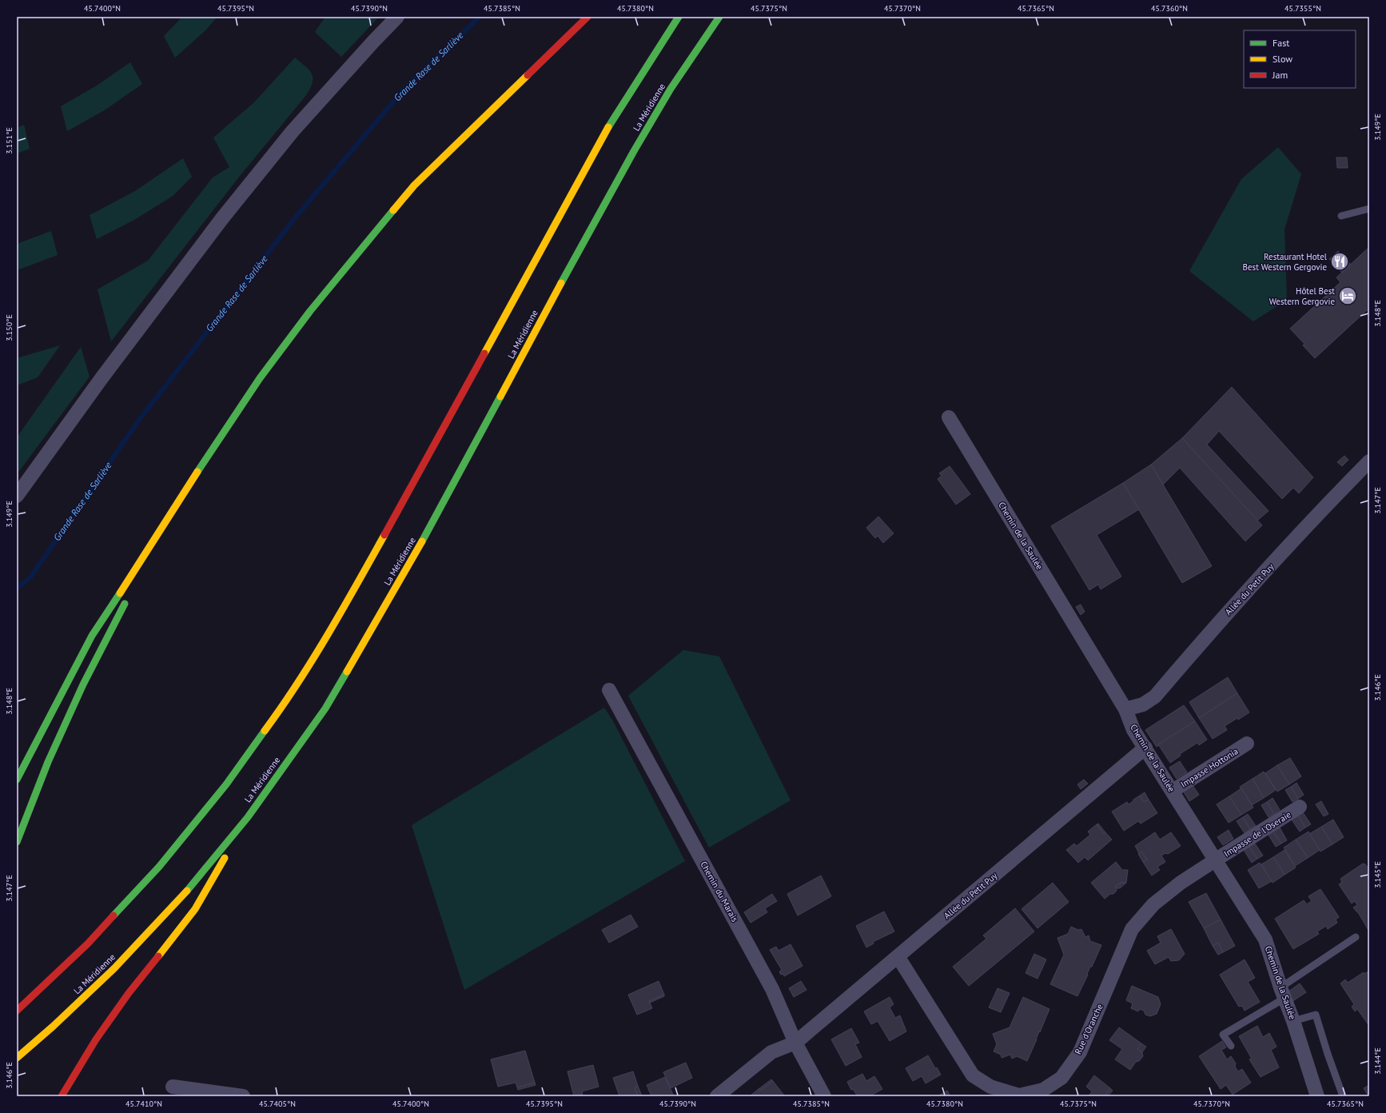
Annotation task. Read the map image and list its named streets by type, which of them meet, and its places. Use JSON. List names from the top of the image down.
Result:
{
  "streets": {
    "highway": ["La Méridienne"],
    "street": [
      "Chemin de la Saulée",
      "Allée du Petit Puy",
      "Impasse Hottonia",
      "Impasse de l'Oseraie",
      "Chemin du Marais",
      "Rue d'Oranche"
    ]
  },
  "crossings": [
    ["Chemin de la Saulée", "Allée du Petit Puy"],
    ["Chemin de la Saulée", "Impasse Hottonia"],
    ["Chemin de la Saulée", "Impasse de l'Oseraie"],
    ["Chemin de la Saulée", "Rue d'Oranche"],
    ["Allée du Petit Puy", "Chemin du Marais"],
    ["Allée du Petit Puy", "Rue d'Oranche"],
    ["Impasse de l'Oseraie", "Rue d'Oranche"]
  ],
  "water": ["Grande Rase de Sarliève"],
  "places": {
    "restaurant": ["Restaurant Hotel Best Western Gergovie"],
    "hotel": ["Hôtel Best Western Gergovie"]
  },
  "legend": ["Fast", "Slow", "Jam"],
  "coordinates": [
    "45.7400°N",
    "45.7395°N",
    "45.7390°N",
    "45.7385°N",
    "45.7380°N",
    "45.7375°N",
    "45.7370°N",
    "45.7365°N",
    "45.7360°N",
    "45.7355°N",
    "3.149°E",
    "3.151°E",
    "3.148°E",
    "3.150°E",
    "3.147°E",
    "3.146°E",
    "3.145°E",
    "3.144°E",
    "45.7410°N",
    "45.7405°N"
  ]
}
